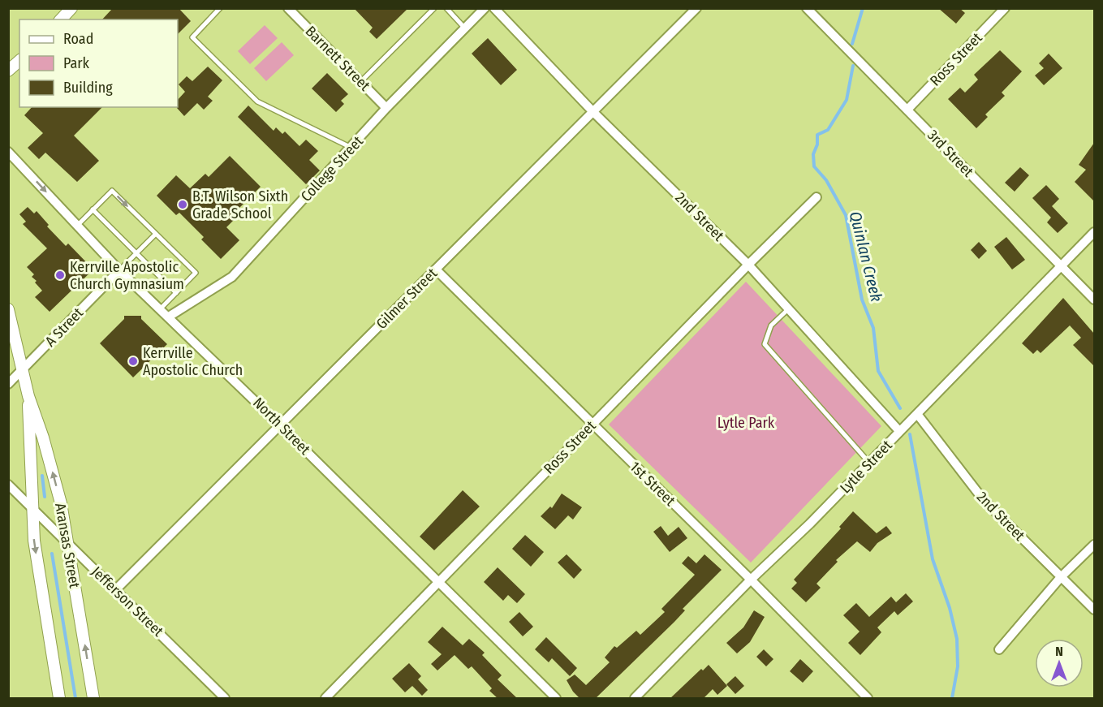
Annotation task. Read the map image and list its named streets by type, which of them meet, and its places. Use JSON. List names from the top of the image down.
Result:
{
  "streets": {
    "street": [
      "Barnett Street",
      "Ross Street",
      "3rd Street",
      "College Street",
      "2nd Street",
      "Gilmer Street",
      "A Street",
      "North Street",
      "Lytle Street",
      "1st Street",
      "Aransas Street",
      "Jefferson Street"
    ]
  },
  "crossings": [
    ["Barnett Street", "College Street"],
    ["Ross Street", "3rd Street"],
    ["Ross Street", "2nd Street"],
    ["Ross Street", "North Street"],
    ["Ross Street", "1st Street"],
    ["3rd Street", "Lytle Street"],
    ["College Street", "North Street"],
    ["2nd Street", "Gilmer Street"],
    ["2nd Street", "Lytle Street"],
    ["Gilmer Street", "North Street"],
    ["Gilmer Street", "1st Street"],
    ["Gilmer Street", "Jefferson Street"],
    ["A Street", "North Street"],
    ["A Street", "Aransas Street"],
    ["Lytle Street", "1st Street"],
    ["Aransas Street", "Jefferson Street"]
  ],
  "water": ["Quinlan Creek"],
  "parks": ["Lytle Park"],
  "places": ["B.T. Wilson Sixth Grade School", "Kerrville Apostolic Church Gymnasium", "Kerrville Apostolic Church"],
  "legend": ["Road", "Park", "Building"],
  "north": "top"
}
